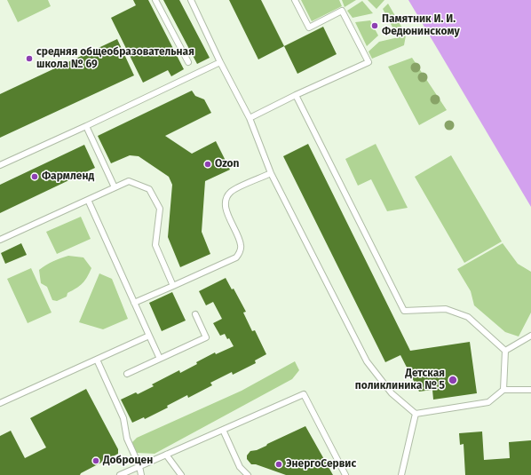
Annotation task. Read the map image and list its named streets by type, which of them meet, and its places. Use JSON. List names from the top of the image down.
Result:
{
  "places": [
    "Памятник И. И. Федюнинскому",
    "средняя общеобразовательная школа № 69",
    "Ozon",
    "Фармленд",
    "Детская поликлиника № 5",
    "Доброцен",
    "ЭнергоСервис"
  ]
}
